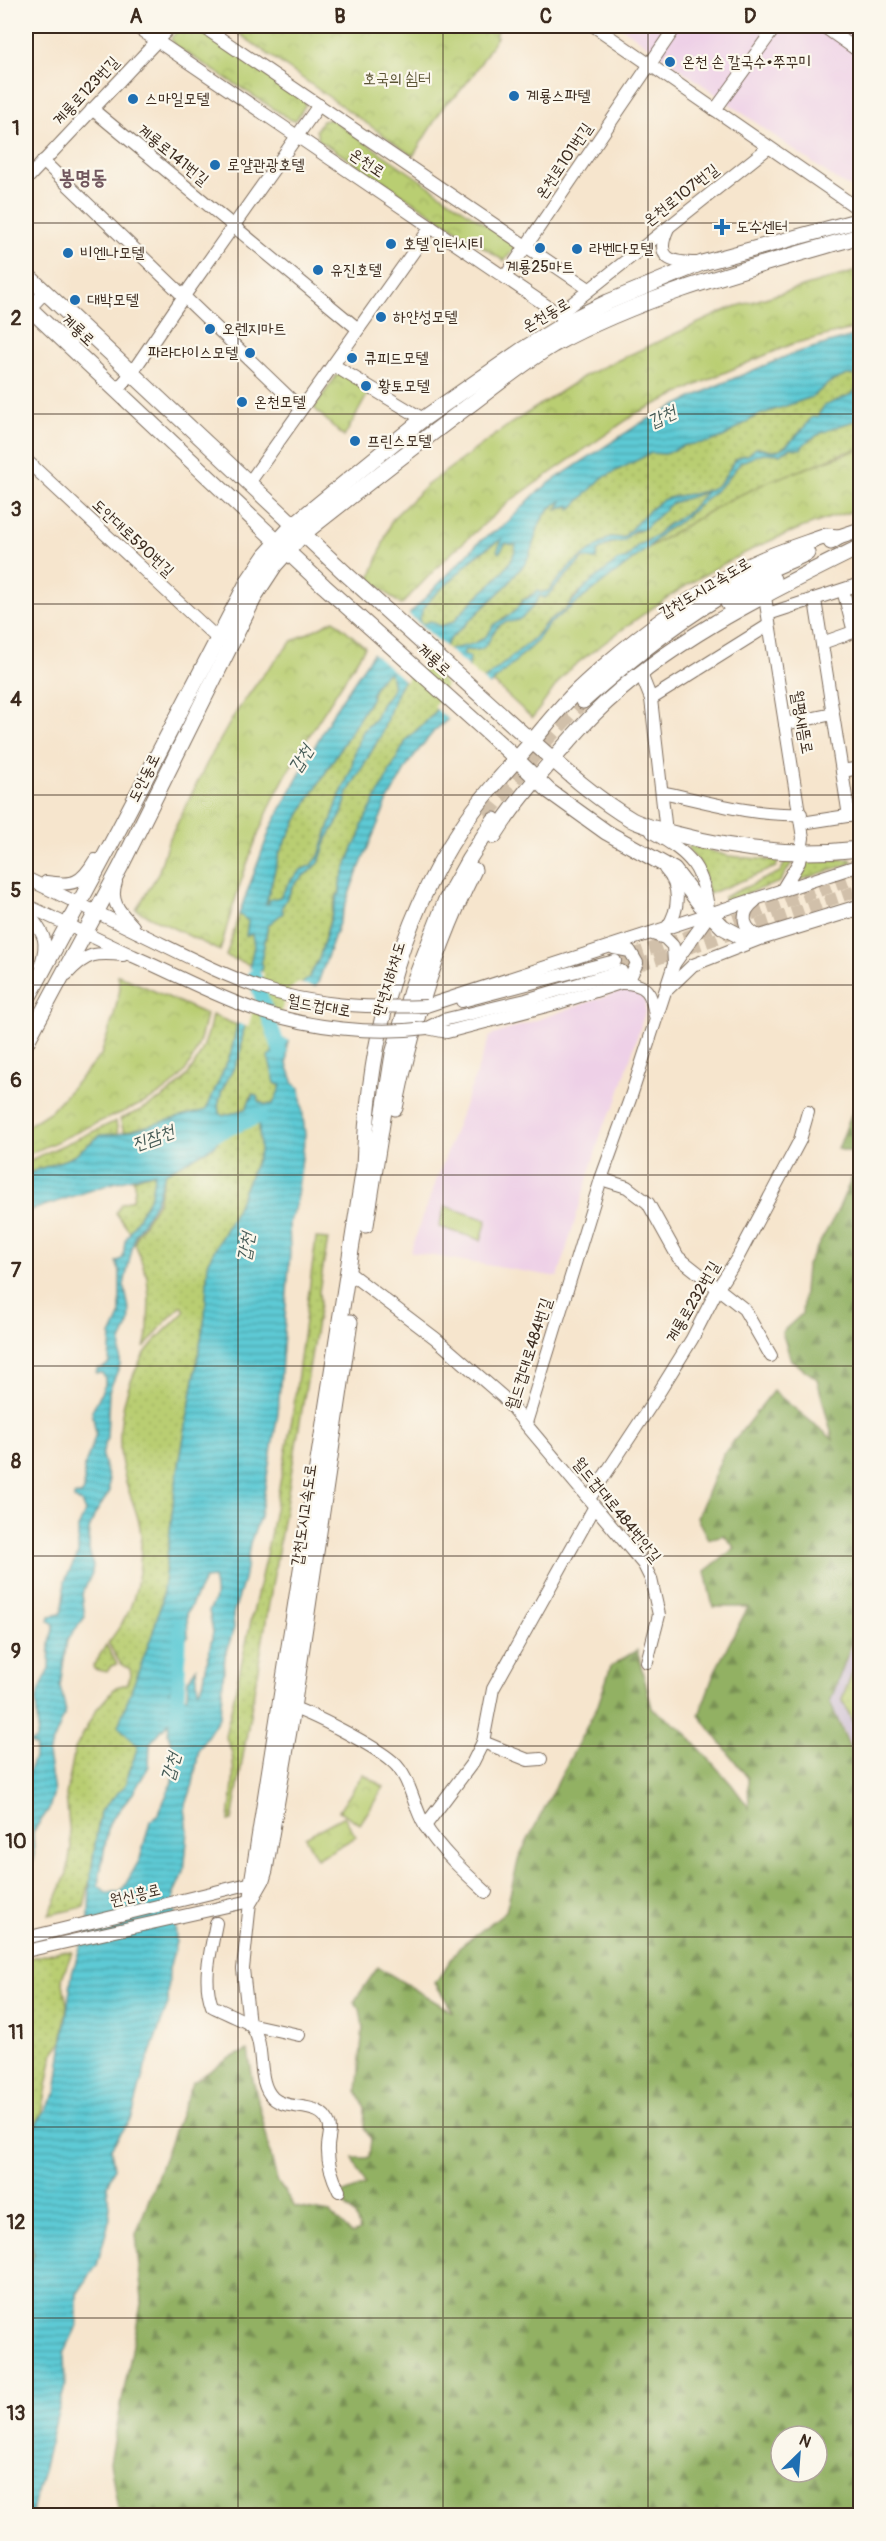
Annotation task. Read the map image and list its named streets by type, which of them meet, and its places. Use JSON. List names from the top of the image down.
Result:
{
  "streets": {
    "main road": [
      "온천동로",
      "계룡로",
      "갑천도시고속도로",
      "도안동로",
      "만년지하차도"
    ],
    "street": [
      "계룡로123번길",
      "계룡로141번길",
      "온천로101번길",
      "온천로",
      "온천로107번길",
      "도안대로590번길",
      "월평새뜸로",
      "월드컵대로",
      "계룡로232번길",
      "월드컵대로484번길",
      "월드컵대로484번안길",
      "원신흥로"
    ]
  },
  "crossings": [
    ["계룡로123번길", "계룡로141번길"],
    ["계룡로123번길", "온천로"],
    ["온천로101번길", "온천로"],
    ["온천로", "온천로107번길"],
    ["온천로", "온천동로"],
    ["온천로107번길", "온천동로"],
    ["온천동로", "계룡로"],
    ["온천동로", "도안동로"],
    ["계룡로", "월평새뜸로"],
    ["계룡로", "도안동로"],
    ["계룡로", "월드컵대로484번길"],
    ["도안대로590번길", "도안동로"],
    ["갑천도시고속도로", "만년지하차도"],
    ["갑천도시고속도로", "월드컵대로484번길"],
    ["갑천도시고속도로", "원신흥로"],
    ["도안동로", "월드컵대로"],
    ["계룡로232번길", "월드컵대로484번안길"],
    ["월드컵대로484번길", "월드컵대로484번안길"]
  ],
  "districts": ["봉명동"],
  "water": ["갑천", "진잠천"],
  "parks": ["호국의 쉼터"],
  "places": {
    "other": [
      "온천 손 칼국수•쭈꾸미",
      "계룡스파텔",
      "스마일모텔",
      "로얄관광호텔",
      "호텔 인터시티",
      "계룡25마트",
      "라벤다모텔",
      "비엔나모텔",
      "유진호텔",
      "대박모텔",
      "하얀성모텔",
      "오렌지마트",
      "파라다이스모텔",
      "큐피드모텔",
      "황토모텔",
      "온천모텔",
      "프린스모텔"
    ],
    "health": ["도수센터"]
  },
  "north": "top right",
  "grid": {
    "columns": [
      "A",
      "B",
      "C",
      "D"
    ],
    "rows": [
      "1",
      "2",
      "3",
      "4",
      "5",
      "6",
      "7",
      "8",
      "9",
      "10",
      "11",
      "12",
      "13"
    ]
  }
}
